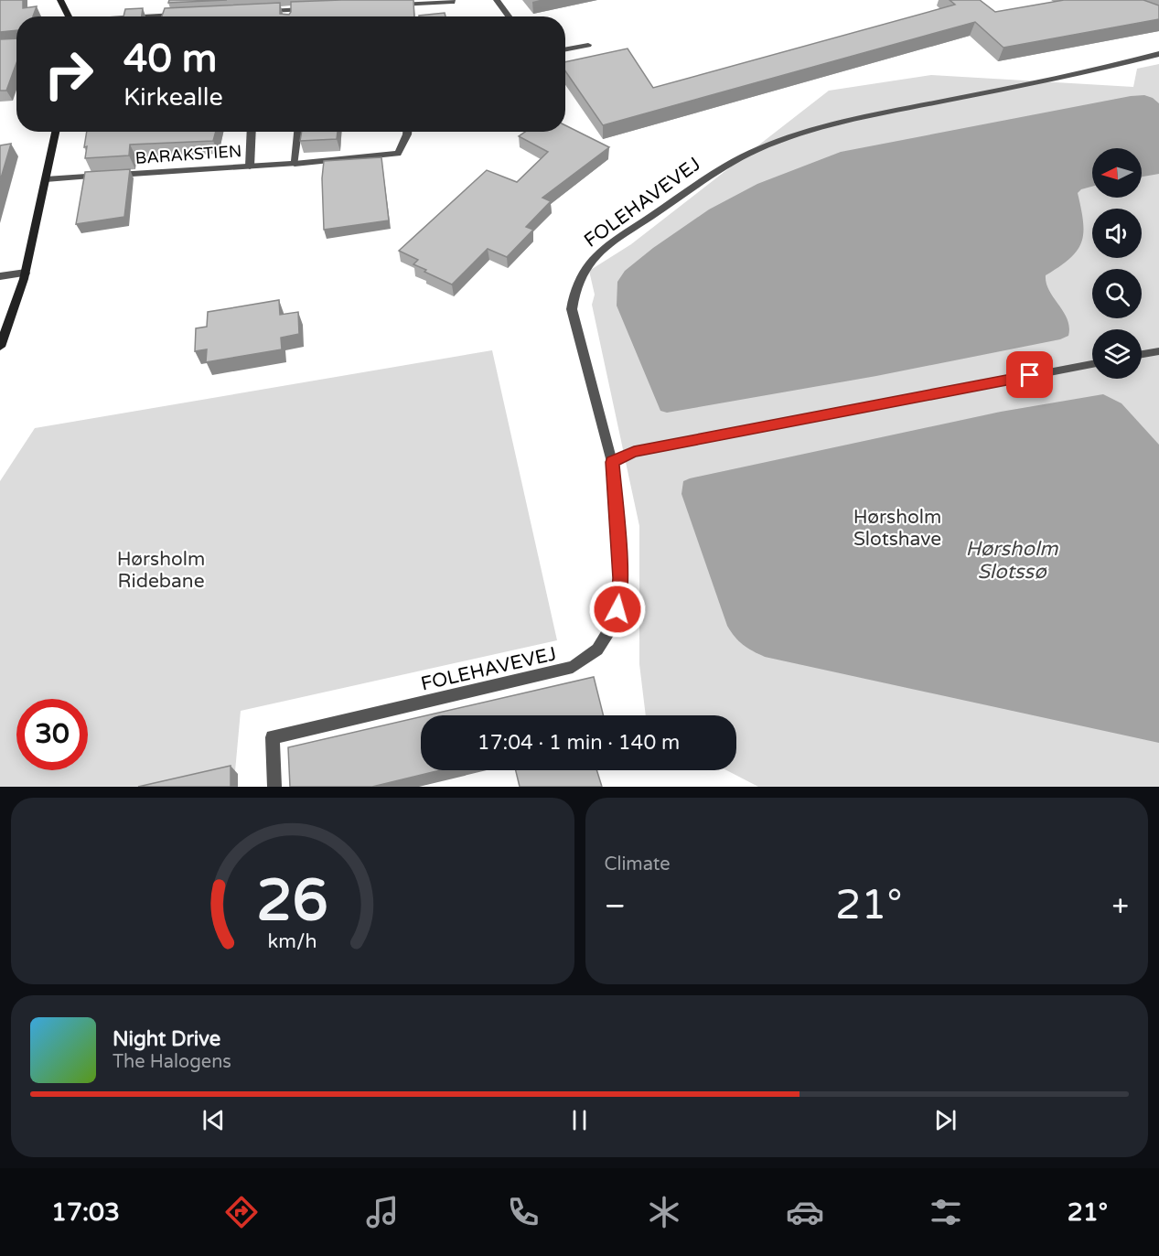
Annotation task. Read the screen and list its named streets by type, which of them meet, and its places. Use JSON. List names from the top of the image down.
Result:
{
  "streets": {
    "street": ["BARAKSTIEN", "FOLEHAVEVEJ"]
  },
  "water": ["Hørsholm Slotssø"],
  "parks": ["Hørsholm Slotshave", "Hørsholm Ridebane"],
  "north": "left",
  "page": {
    "turn": ["40 m", "Kirkealle"],
    "limit": "30",
    "trip": "17:04 · 1 min · 140 m",
    "tile": "Climate",
    "heat": ["−", "21°", "+"],
    "song": ["Night Drive", "The Halogens"],
    "tabs": ["17:03", "21°"],
    "gauge": ["26", "km/h"]
  }
}
